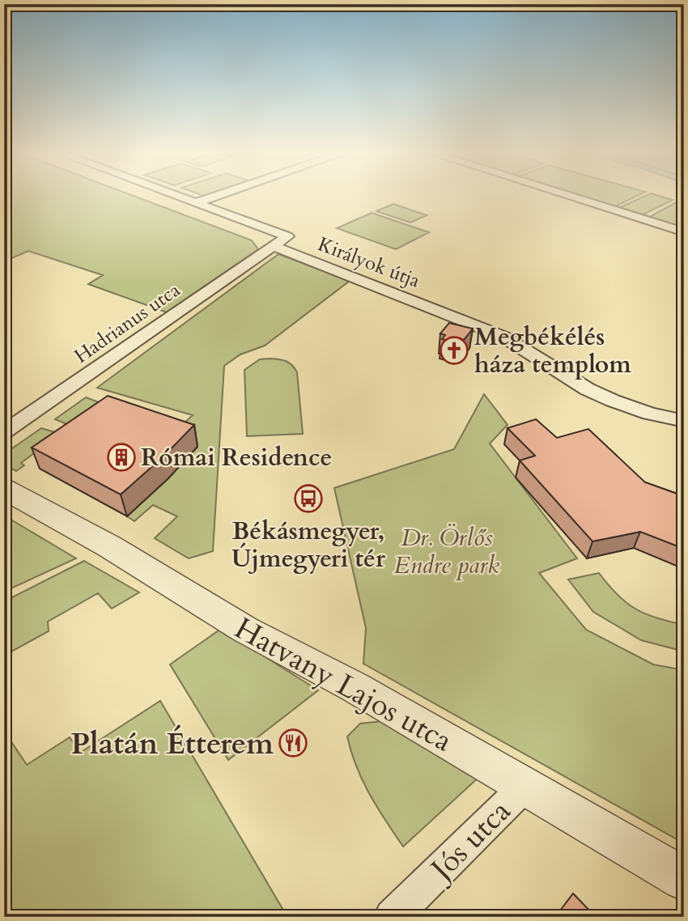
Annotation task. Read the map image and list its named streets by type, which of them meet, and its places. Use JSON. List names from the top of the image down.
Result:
{
  "streets": {
    "street": [
      "Királyok útja",
      "Hadrianus utca",
      "Hatvany Lajos utca",
      "Jós utca"
    ]
  },
  "crossings": [
    ["Királyok útja", "Hadrianus utca"],
    ["Hatvany Lajos utca", "Jós utca"]
  ],
  "parks": ["Dr. Örlős Endre park"],
  "places": {
    "church": ["Megbékélés háza templom"],
    "building": ["Római Residence"],
    "bus stop": ["Békásmegyer, Újmegyeri tér"],
    "restaurant": ["Platán Étterem"]
  }
}
